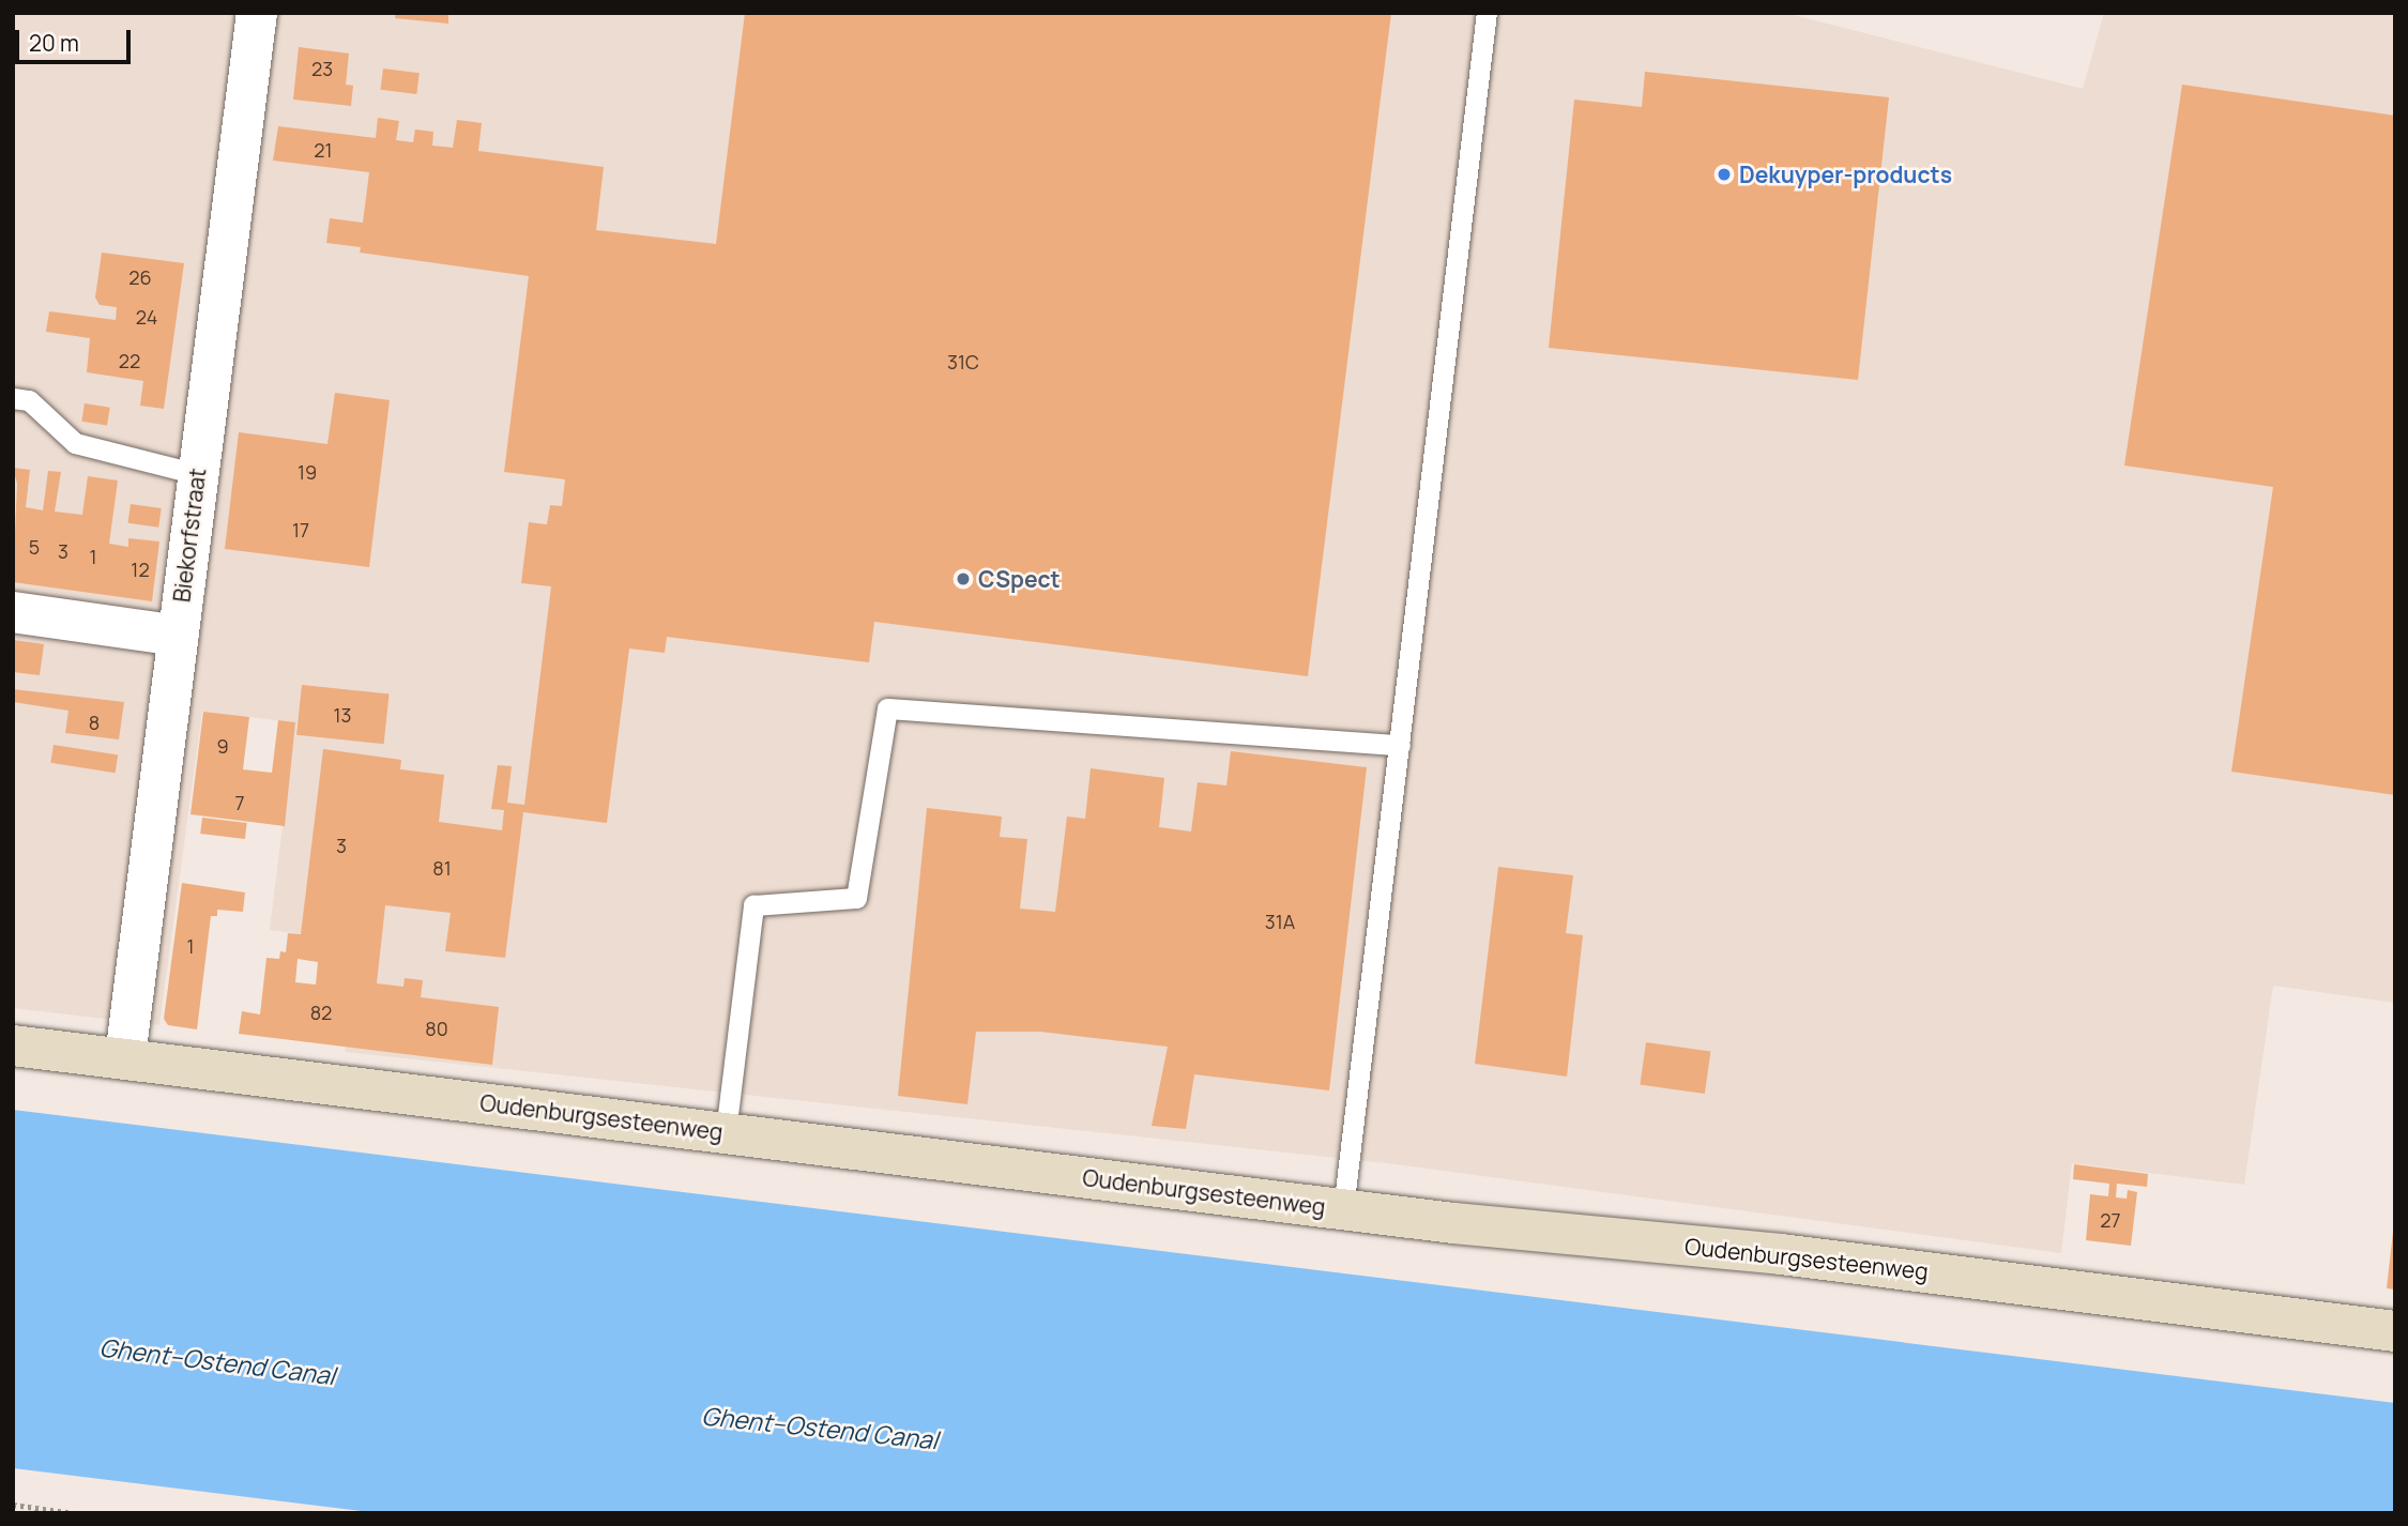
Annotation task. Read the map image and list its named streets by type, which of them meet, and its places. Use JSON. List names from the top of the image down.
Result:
{
  "streets": {
    "street": ["Biekorfstraat", "Oudenburgsesteenweg"]
  },
  "crossings": [
    ["Biekorfstraat", "Oudenburgsesteenweg"]
  ],
  "water": ["Ghent–Ostend Canal"],
  "places": ["Dekuyper-products", "CSpect"],
  "house_numbers": [
    "23",
    "21",
    "26",
    "24",
    "22",
    "31C",
    "19",
    "17",
    "5",
    "3",
    "1",
    "12",
    "13",
    "8",
    "9",
    "7",
    "3",
    "81",
    "31A",
    "1",
    "82",
    "80",
    "27"
  ],
  "scale_bar": "20 m"
}
